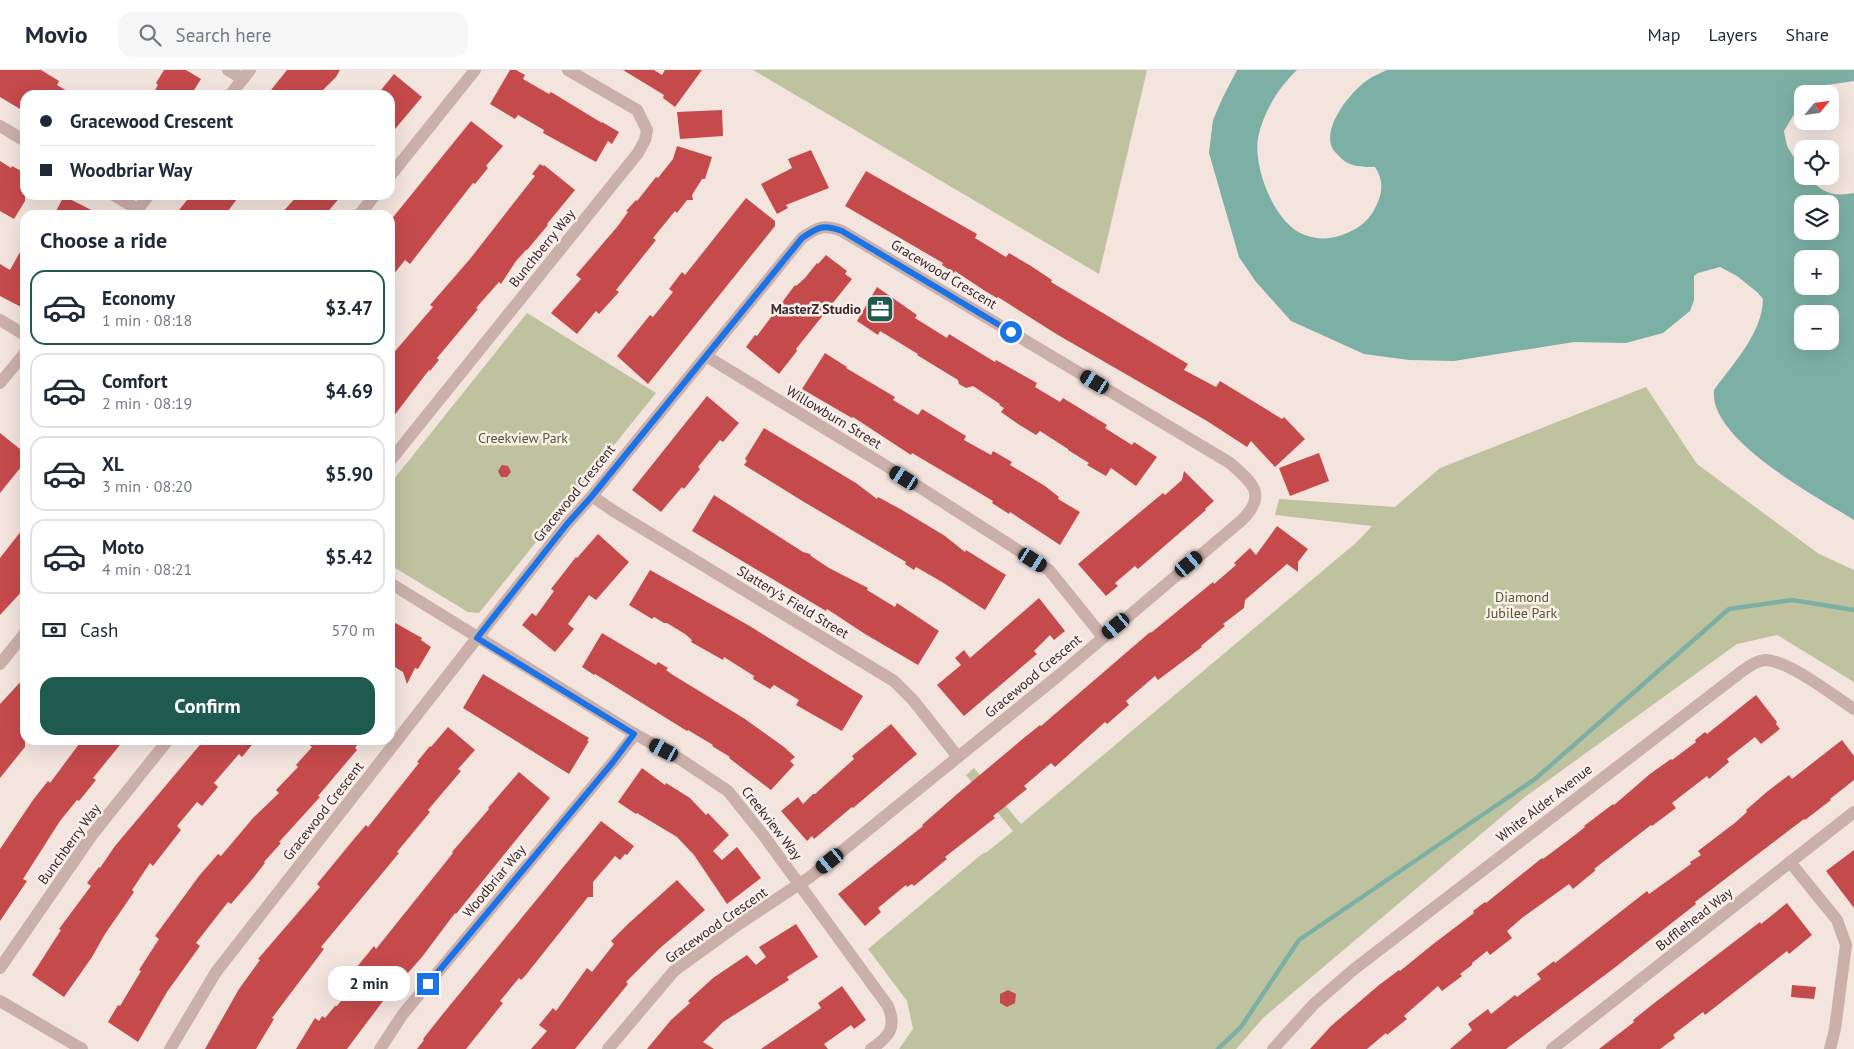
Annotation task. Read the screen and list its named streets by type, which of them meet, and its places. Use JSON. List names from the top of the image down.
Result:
{
  "streets": {
    "street": [
      "Bunchberry Way",
      "Gracewood Crescent",
      "Willowburn Street",
      "Slattery's Field Street",
      "White Alder Avenue",
      "Creekview Way",
      "Woodbriar Way",
      "Bufflehead Way"
    ]
  },
  "crossings": [
    ["Gracewood Crescent", "Willowburn Street"],
    ["Gracewood Crescent", "Slattery's Field Street"],
    ["Gracewood Crescent", "Creekview Way"],
    ["Creekview Way", "Woodbriar Way"]
  ],
  "parks": ["Creekview Park", "Diamond Jubilee Park"],
  "places": {
    "office": ["MasterZ Studio"]
  },
  "north": "top right",
  "page": {
    "header": "Movio",
    "search": "Search here",
    "nav": ["Map", "Layers", "Share"],
    "map_buttons": ["+", "−"],
    "banner": ["Gracewood Crescent", "Woodbriar Way"],
    "heading": "Choose a ride",
    "list": [
      {
        "name": "Economy",
        "note": "1 min · 08:18",
        "value": "$3.47"
      },
      {
        "name": "Comfort",
        "note": "2 min · 08:19",
        "value": "$4.69"
      },
      {
        "name": "XL",
        "note": "3 min · 08:20",
        "value": "$5.90"
      },
      {
        "name": "Moto",
        "note": "4 min · 08:21",
        "value": "$5.42"
      }
    ],
    "pay": ["Cash", "570 m"],
    "buttons": "Confirm",
    "bubble": "2 min"
  }
}
